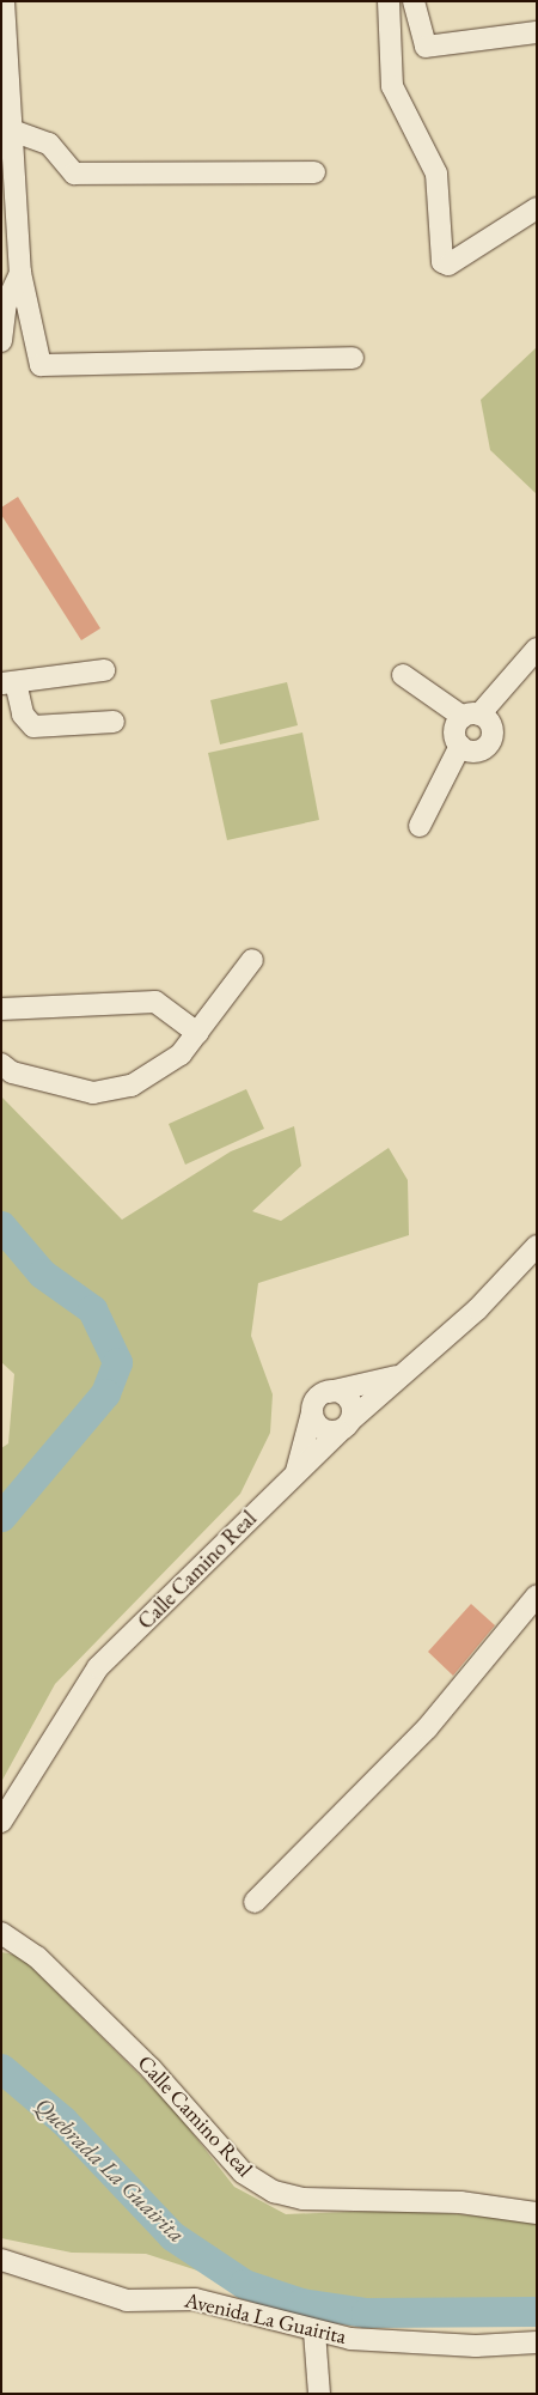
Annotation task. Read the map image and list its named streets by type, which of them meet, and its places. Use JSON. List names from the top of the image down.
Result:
{
  "streets": {
    "street": ["Calle Camino Real", "Avenida La Guairita"]
  },
  "water": ["Quebrada La Guairita"]
}
